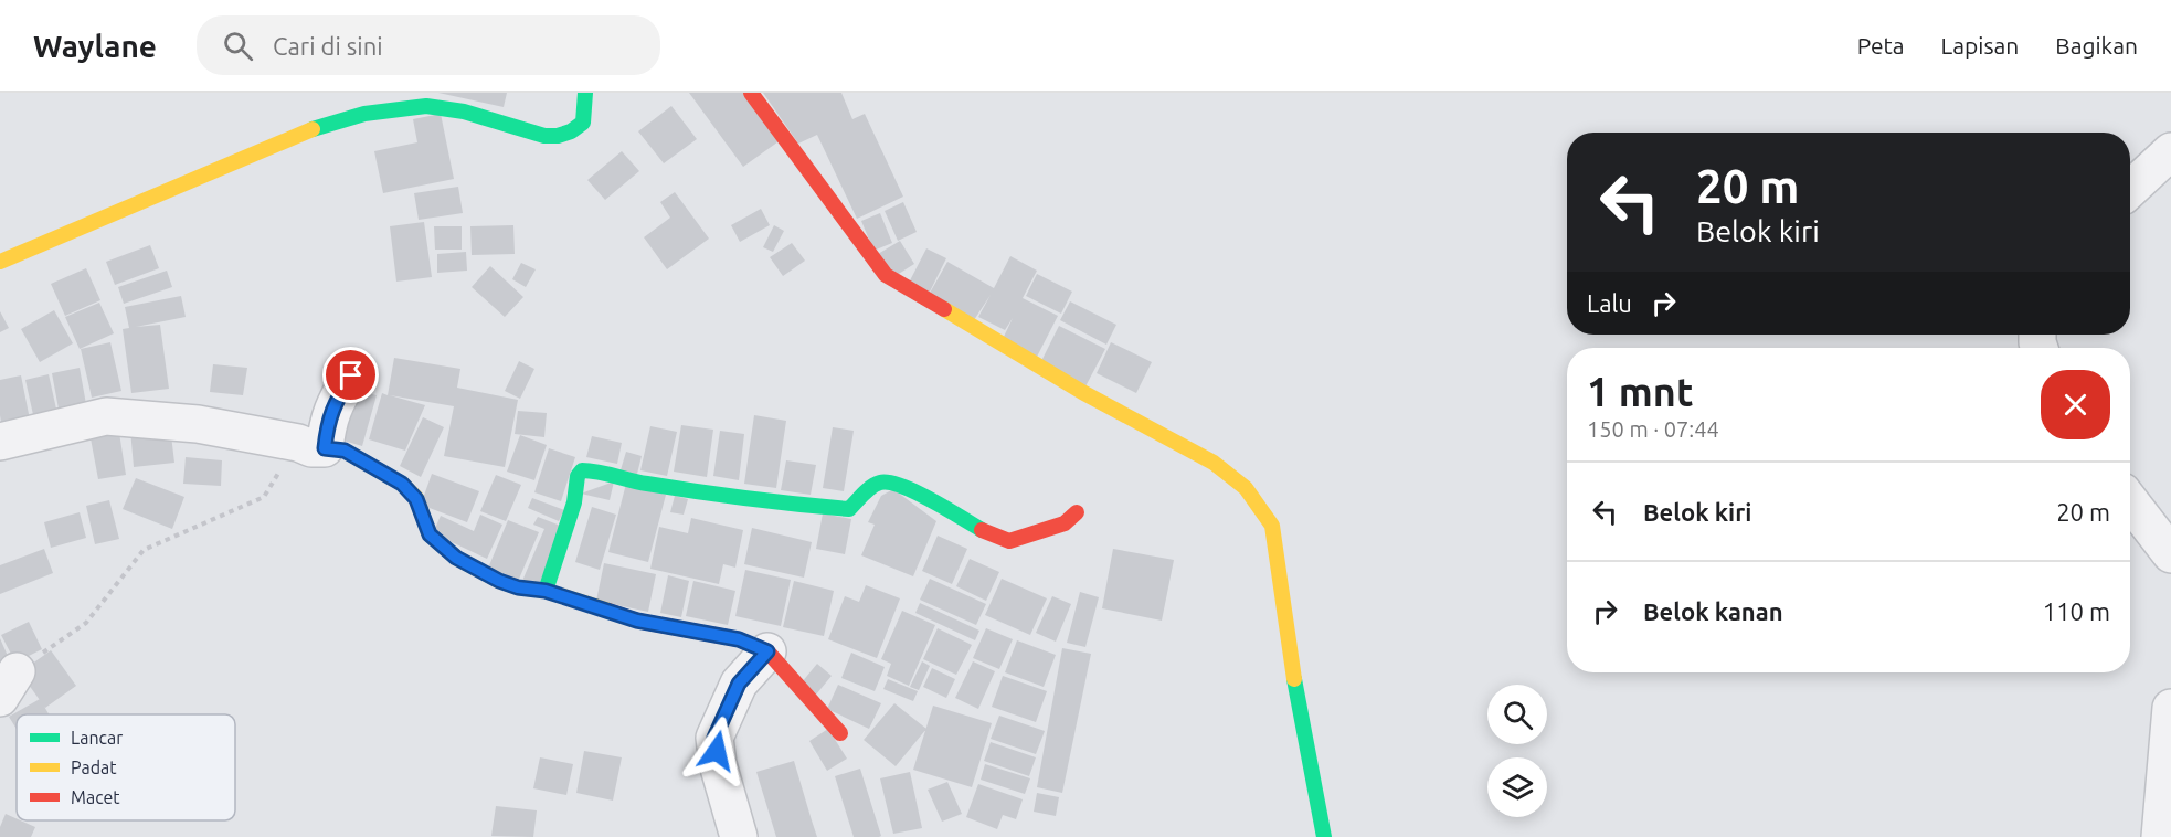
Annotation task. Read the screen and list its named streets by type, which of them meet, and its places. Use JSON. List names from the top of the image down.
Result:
{
  "legend": ["Lancar", "Padat", "Macet"],
  "page": {
    "header": "Waylane",
    "search": "Cari di sini",
    "nav": ["Peta", "Lapisan", "Bagikan"],
    "turn": ["20 m", "Belok kiri"],
    "then": "Lalu",
    "heading": ["1 mnt", "150 m · 07:44"],
    "list": [
      {
        "name": "Belok kiri",
        "value": "20 m"
      },
      {
        "name": "Belok kanan",
        "value": "110 m"
      }
    ]
  }
}
